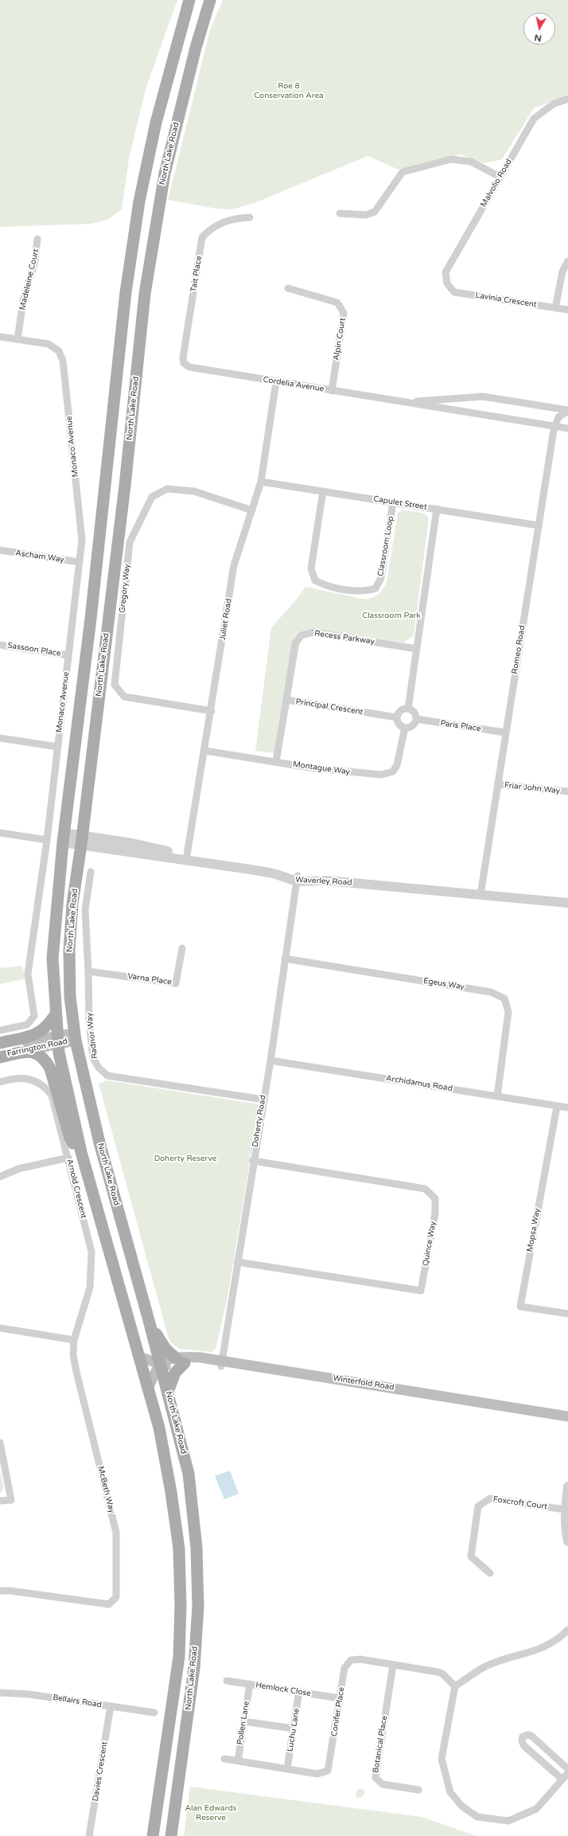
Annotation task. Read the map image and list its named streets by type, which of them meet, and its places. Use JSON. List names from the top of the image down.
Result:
{
  "streets": {
    "main road": ["North Lake Road", "Farrington Road", "Winterfold Road"],
    "street": [
      "Malvolio Road",
      "Tait Place",
      "Madeleine Court",
      "Lavinia Crescent",
      "Alpin Court",
      "Cordelia Avenue",
      "Monaco Avenue",
      "Capulet Street",
      "Classroom Loop",
      "Ascham Way",
      "Gregory Way",
      "Juliet Road",
      "Recess Parkway",
      "Sassoon Place",
      "Romeo Road",
      "Principal Crescent",
      "Paris Place",
      "Montague Way",
      "Friar John Way",
      "Waverley Road",
      "Varna Place",
      "Egeus Way",
      "Radnor Way",
      "Archidamus Road",
      "Doherty Road",
      "Arnold Crescent",
      "Mopsa Way",
      "Quince Way",
      "McBeth Way",
      "Foxcroft Court",
      "Hemlock Close",
      "Bellairs Road",
      "Conifer Place",
      "Pollen Lane",
      "Luchu Lane",
      "Botanical Place",
      "Davies Crescent"
    ]
  },
  "crossings": [
    ["North Lake Road", "Waverley Road"],
    ["North Lake Road", "Farrington Road"],
    ["North Lake Road", "Winterfold Road"],
    ["Malvolio Road", "Lavinia Crescent"],
    ["Tait Place", "Cordelia Avenue"],
    ["Madeleine Court", "Monaco Avenue"],
    ["Alpin Court", "Cordelia Avenue"],
    ["Cordelia Avenue", "Juliet Road"],
    ["Cordelia Avenue", "Romeo Road"],
    ["Monaco Avenue", "Ascham Way"],
    ["Monaco Avenue", "Sassoon Place"],
    ["Capulet Street", "Classroom Loop"],
    ["Capulet Street", "Juliet Road"],
    ["Capulet Street", "Romeo Road"],
    ["Gregory Way", "Juliet Road"],
    ["Juliet Road", "Montague Way"],
    ["Juliet Road", "Waverley Road"],
    ["Recess Parkway", "Principal Crescent"],
    ["Romeo Road", "Paris Place"],
    ["Romeo Road", "Friar John Way"],
    ["Romeo Road", "Waverley Road"],
    ["Principal Crescent", "Paris Place"],
    ["Principal Crescent", "Montague Way"],
    ["Paris Place", "Montague Way"],
    ["Waverley Road", "Doherty Road"],
    ["Varna Place", "Radnor Way"],
    ["Egeus Way", "Archidamus Road"],
    ["Egeus Way", "Doherty Road"],
    ["Radnor Way", "Doherty Road"],
    ["Archidamus Road", "Doherty Road"],
    ["Archidamus Road", "Mopsa Way"],
    ["Doherty Road", "Quince Way"],
    ["Doherty Road", "Winterfold Road"],
    ["Arnold Crescent", "McBeth Way"],
    ["Hemlock Close", "Conifer Place"],
    ["Hemlock Close", "Pollen Lane"],
    ["Hemlock Close", "Luchu Lane"],
    ["Bellairs Road", "Davies Crescent"],
    ["Conifer Place", "Pollen Lane"],
    ["Conifer Place", "Luchu Lane"],
    ["Conifer Place", "Botanical Place"]
  ],
  "parks": [
    "Roe 8 Conservation Area",
    "Classroom Park",
    "Doherty Reserve",
    "Alan Edwards Reserve"
  ],
  "north": "bottom"
}
